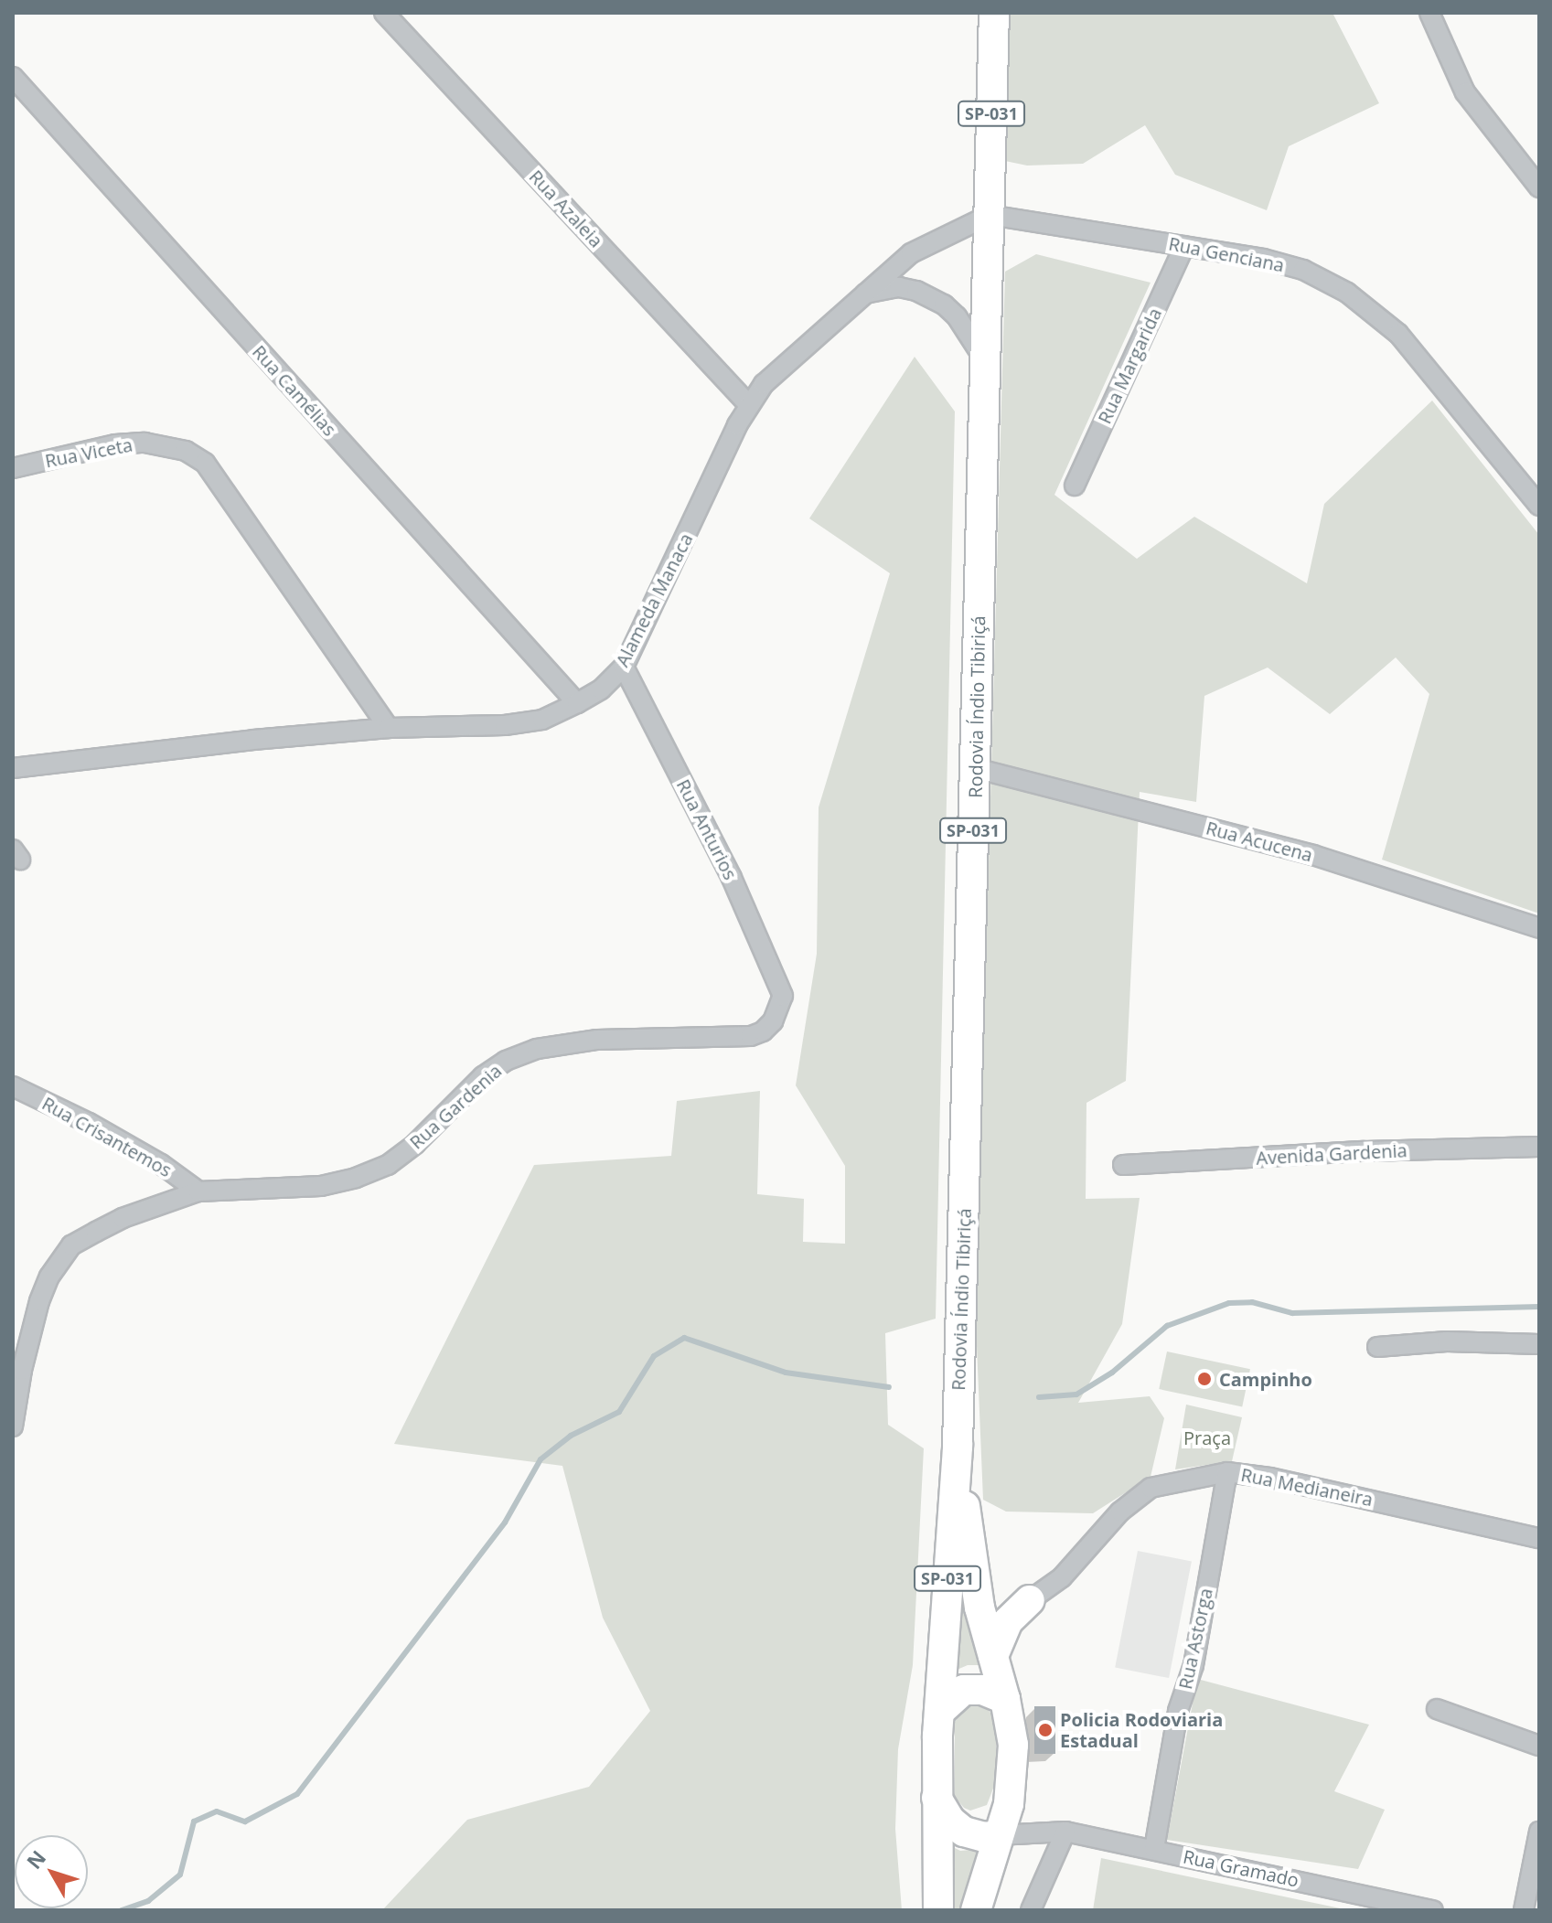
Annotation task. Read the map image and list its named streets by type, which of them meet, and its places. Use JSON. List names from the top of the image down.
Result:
{
  "streets": {
    "highway": ["SP-031", "Rodovia Índio Tibiriçá"],
    "street": [
      "Rua Azaleia",
      "Rua Genciana",
      "Rua Margarida",
      "Rua Camélias",
      "Rua Viceta",
      "Alameda Manaca",
      "Rua Anturios",
      "Rua Acucena",
      "Rua Gardenia",
      "Rua Crisantemos",
      "Avenida Gardenia",
      "Rua Medianeira",
      "Rua Astorga",
      "Rua Gramado"
    ]
  },
  "crossings": [
    ["Rua Azaleia", "Alameda Manaca"],
    ["Rua Genciana", "Rua Margarida"],
    ["Rua Genciana", "Alameda Manaca"],
    ["Rua Genciana", "Rodovia Índio Tibiriçá"],
    ["Rua Camélias", "Alameda Manaca"],
    ["Rua Viceta", "Alameda Manaca"],
    ["Alameda Manaca", "Rodovia Índio Tibiriçá"],
    ["Alameda Manaca", "Rua Anturios"],
    ["Rodovia Índio Tibiriçá", "Rua Acucena"],
    ["Rodovia Índio Tibiriçá", "Rua Gramado"],
    ["Rua Anturios", "Rua Gardenia"],
    ["Rua Gardenia", "Rua Crisantemos"],
    ["Rua Medianeira", "Rua Astorga"],
    ["Rua Astorga", "Rua Gramado"]
  ],
  "parks": ["Praça"],
  "places": ["Campinho", "Policia Rodoviaria Estadual"],
  "north": "top left"
}
